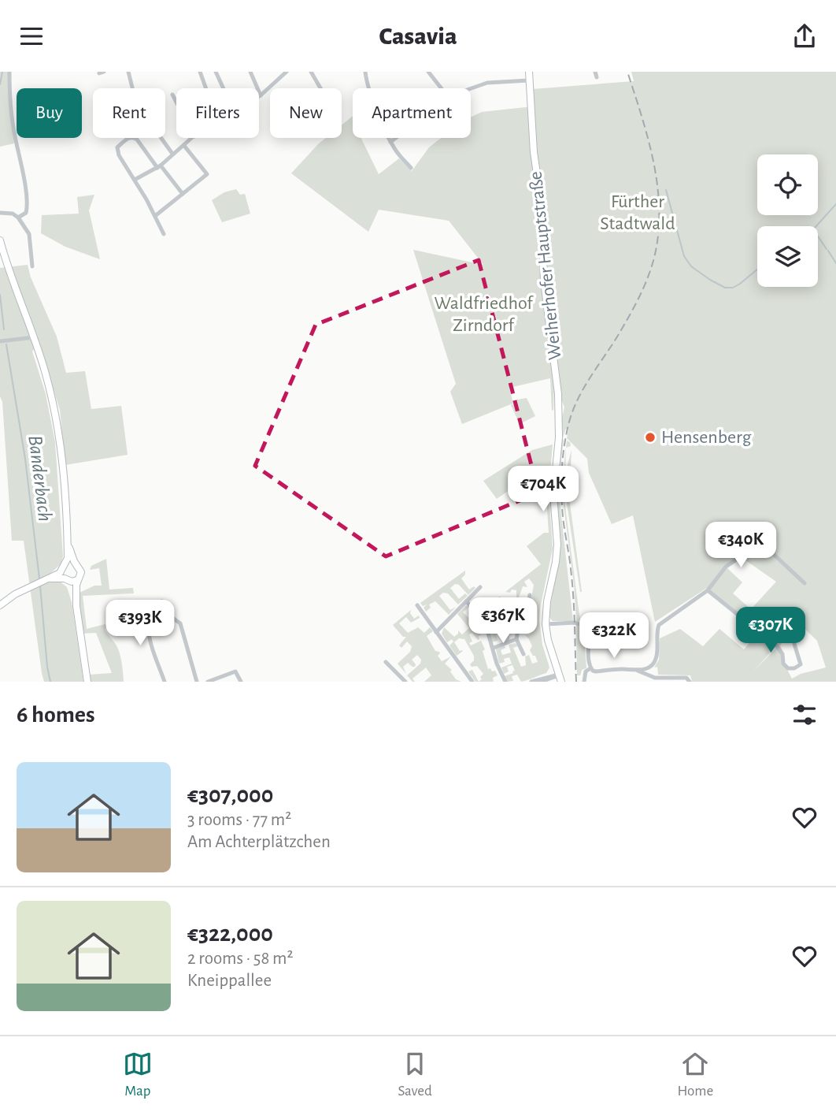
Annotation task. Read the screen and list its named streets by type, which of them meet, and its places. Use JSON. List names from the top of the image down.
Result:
{
  "streets": {
    "street": ["Weiherhofer Hauptstraße"]
  },
  "water": ["Banderbach"],
  "parks": ["Fürther Stadtwald", "Waldfriedhof Zirndorf"],
  "places": ["Hensenberg"],
  "page": {
    "header": "Casavia",
    "chip": [
      "Buy",
      "Rent",
      "Filters",
      "New",
      "Apartment"
    ],
    "price": [
      "€704K",
      "€340K",
      "€367K",
      "€393K",
      "€307K",
      "€322K"
    ],
    "heading": "6 homes",
    "list": [
      {
        "name": "€307,000",
        "note": "3 rooms · 77 m² · Am Achterplätzchen"
      },
      {
        "name": "€322,000",
        "note": "2 rooms · 58 m² · Kneippallee"
      }
    ],
    "tabs": ["Map", "Saved", "Home"]
  }
}
